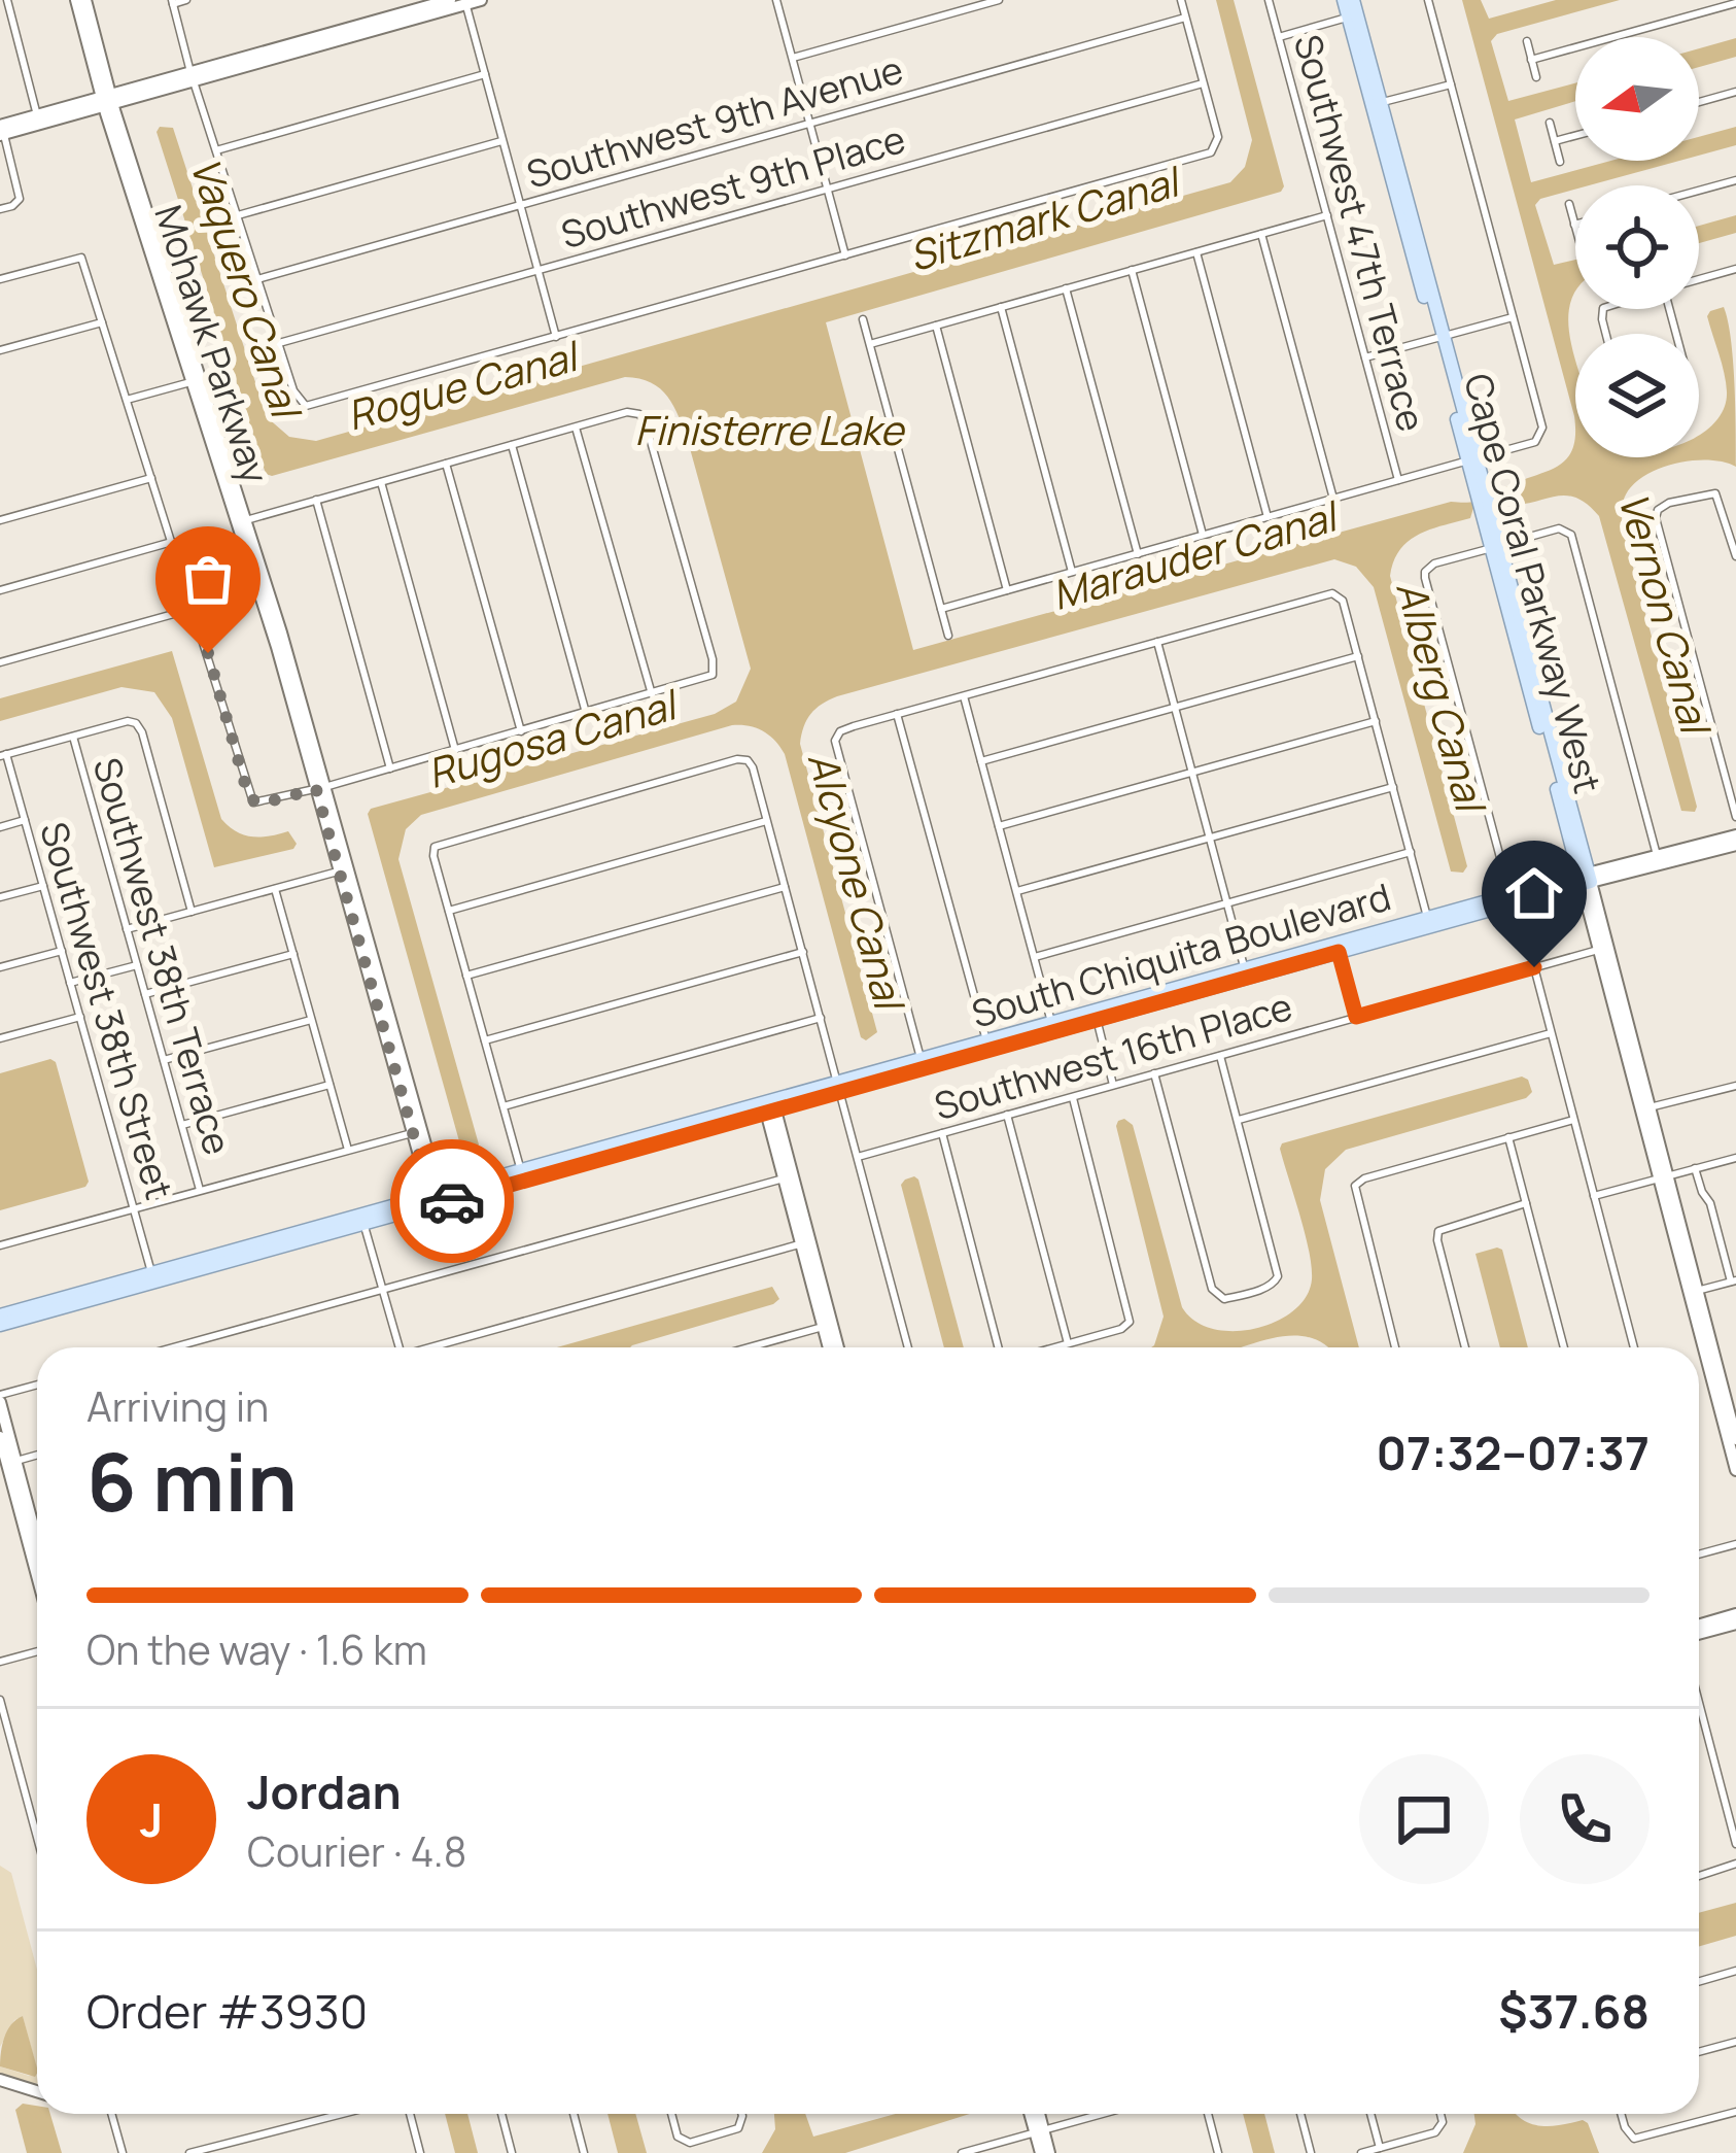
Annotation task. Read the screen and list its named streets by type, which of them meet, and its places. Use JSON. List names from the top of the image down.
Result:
{
  "streets": {
    "main road": ["Cape Coral Parkway West", "South Chiquita Boulevard"],
    "street": [
      "Southwest 9th Avenue",
      "Southwest 9th Place",
      "Southwest 47th Terrace",
      "Mohawk Parkway",
      "Southwest 38th Terrace",
      "Southwest 38th Street",
      "Southwest 16th Place"
    ]
  },
  "crossings": [
    ["Mohawk Parkway", "South Chiquita Boulevard"],
    ["Cape Coral Parkway West", "South Chiquita Boulevard"],
    ["Cape Coral Parkway West", "Southwest 16th Place"],
    ["South Chiquita Boulevard", "Southwest 38th Street"]
  ],
  "water": [
    "Sitzmark Canal",
    "Vaquero Canal",
    "Rogue Canal",
    "Finisterre Lake",
    "Marauder Canal",
    "Vernon Canal",
    "Alberg Canal",
    "Rugosa Canal",
    "Alcyone Canal"
  ],
  "north": "left",
  "page": {
    "heading": ["6 min", "Arriving in", "07:32–07:37"],
    "panel": [
      "Jordan",
      "Courier · 4.8",
      "Order #3930",
      "$37.68"
    ],
    "bar": "On the way · 1.6 km",
    "round": "J"
  }
}
